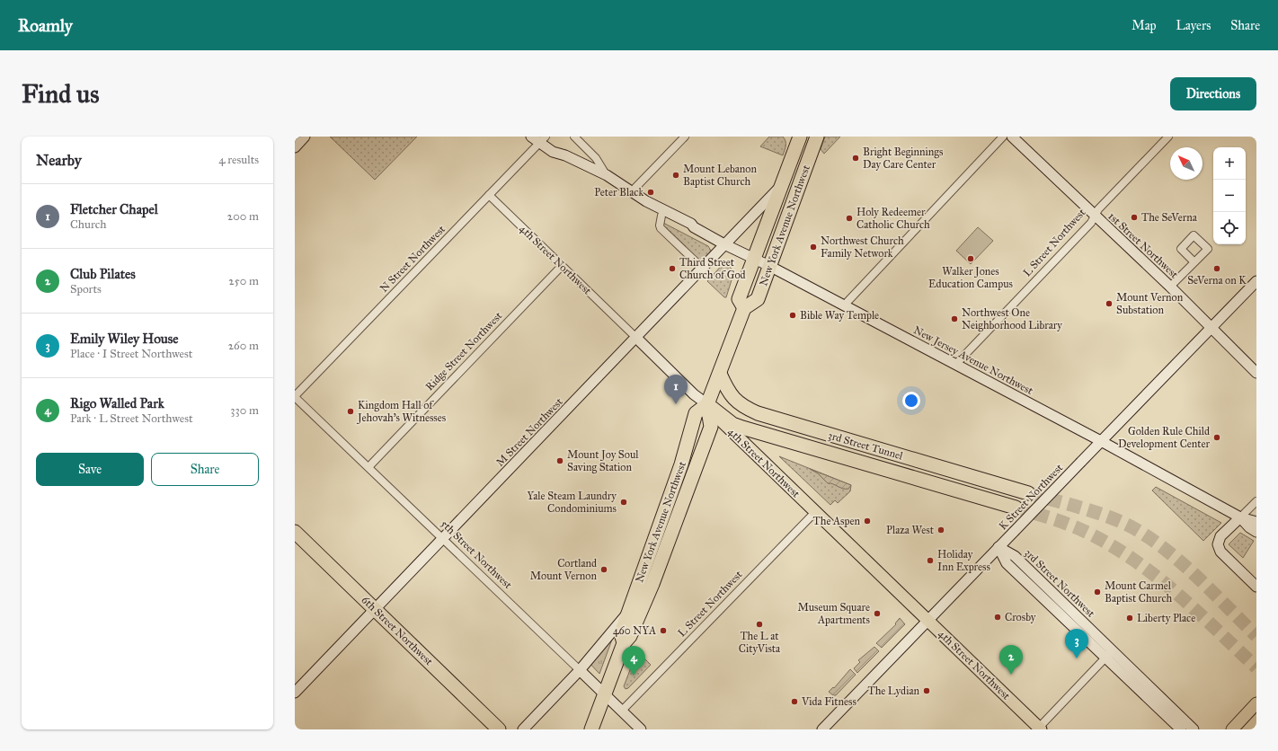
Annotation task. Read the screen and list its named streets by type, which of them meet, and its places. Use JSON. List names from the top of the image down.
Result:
{
  "streets": {
    "highway": ["New York Avenue Northwest", "3rd Street Tunnel", "6th Street Northwest"],
    "main road": ["4th Street Northwest"],
    "street": [
      "L Street Northwest",
      "1st Street Northwest",
      "N Street Northwest",
      "Ridge Street Northwest",
      "New Jersey Avenue Northwest",
      "M Street Northwest",
      "K Street Northwest",
      "5th Street Northwest",
      "3rd Street Northwest"
    ]
  },
  "crossings": [
    ["New York Avenue Northwest", "4th Street Northwest"],
    ["New York Avenue Northwest", "New Jersey Avenue Northwest"],
    ["New York Avenue Northwest", "M Street Northwest"],
    ["New York Avenue Northwest", "3rd Street Tunnel"],
    ["New York Avenue Northwest", "5th Street Northwest"],
    ["L Street Northwest", "1st Street Northwest"],
    ["L Street Northwest", "4th Street Northwest"],
    ["L Street Northwest", "New Jersey Avenue Northwest"],
    ["L Street Northwest", "5th Street Northwest"],
    ["1st Street Northwest", "K Street Northwest"],
    ["N Street Northwest", "4th Street Northwest"],
    ["N Street Northwest", "New Jersey Avenue Northwest"],
    ["N Street Northwest", "5th Street Northwest"],
    ["4th Street Northwest", "Ridge Street Northwest"],
    ["4th Street Northwest", "M Street Northwest"],
    ["4th Street Northwest", "3rd Street Tunnel"],
    ["4th Street Northwest", "K Street Northwest"],
    ["Ridge Street Northwest", "5th Street Northwest"],
    ["New Jersey Avenue Northwest", "M Street Northwest"],
    ["New Jersey Avenue Northwest", "K Street Northwest"],
    ["M Street Northwest", "5th Street Northwest"],
    ["M Street Northwest", "6th Street Northwest"],
    ["K Street Northwest", "3rd Street Northwest"]
  ],
  "places": [
    "Bright Beginnings Day Care Center",
    "Mount Lebanon Baptist Church",
    "Peter Black",
    "The SeVerna",
    "Holy Redeemer Catholic Church",
    "Northwest Church Family Network",
    "Walker Jones Education Campus",
    "Third Street Church of God",
    "SeVerna on K",
    "Mount Vernon Substation",
    "Bible Way Temple",
    "Northwest One Neighborhood Library",
    "Kingdom Hall of Jehovah's Witnesses",
    "Golden Rule Child Development Center",
    "Mount Joy Soul Saving Station",
    "Yale Steam Laundry Condominiums",
    "The Aspen",
    "Plaza West",
    "Holiday Inn Express",
    "Cortland Mount Vernon",
    "Mount Carmel Baptist Church",
    "Museum Square Apartments",
    "Crosby",
    "Liberty Place",
    "The L at CityVista",
    "460 NYA",
    "The Lydian",
    "Vida Fitness"
  ],
  "north": "top left",
  "page": {
    "header": "Roamly",
    "nav": ["Map", "Layers", "Share"],
    "buttons": [
      "Directions",
      ["Save", "Share"]
    ],
    "title": "Find us",
    "heading": ["Nearby", "4 results"],
    "map_buttons": ["+", "−"],
    "list": [
      {
        "mark": "1",
        "name": "Fletcher Chapel",
        "note": "Church",
        "value": "200 m"
      },
      {
        "mark": "2",
        "name": "Club Pilates",
        "note": "Sports",
        "value": "250 m"
      },
      {
        "mark": "3",
        "name": "Emily Wiley House",
        "note": "Place · I Street Northwest",
        "value": "260 m"
      },
      {
        "mark": "4",
        "name": "Rigo Walled Park",
        "note": "Park · L Street Northwest",
        "value": "330 m"
      }
    ],
    "pins": [
      "1",
      "3",
      "2",
      "4"
    ]
  }
}
